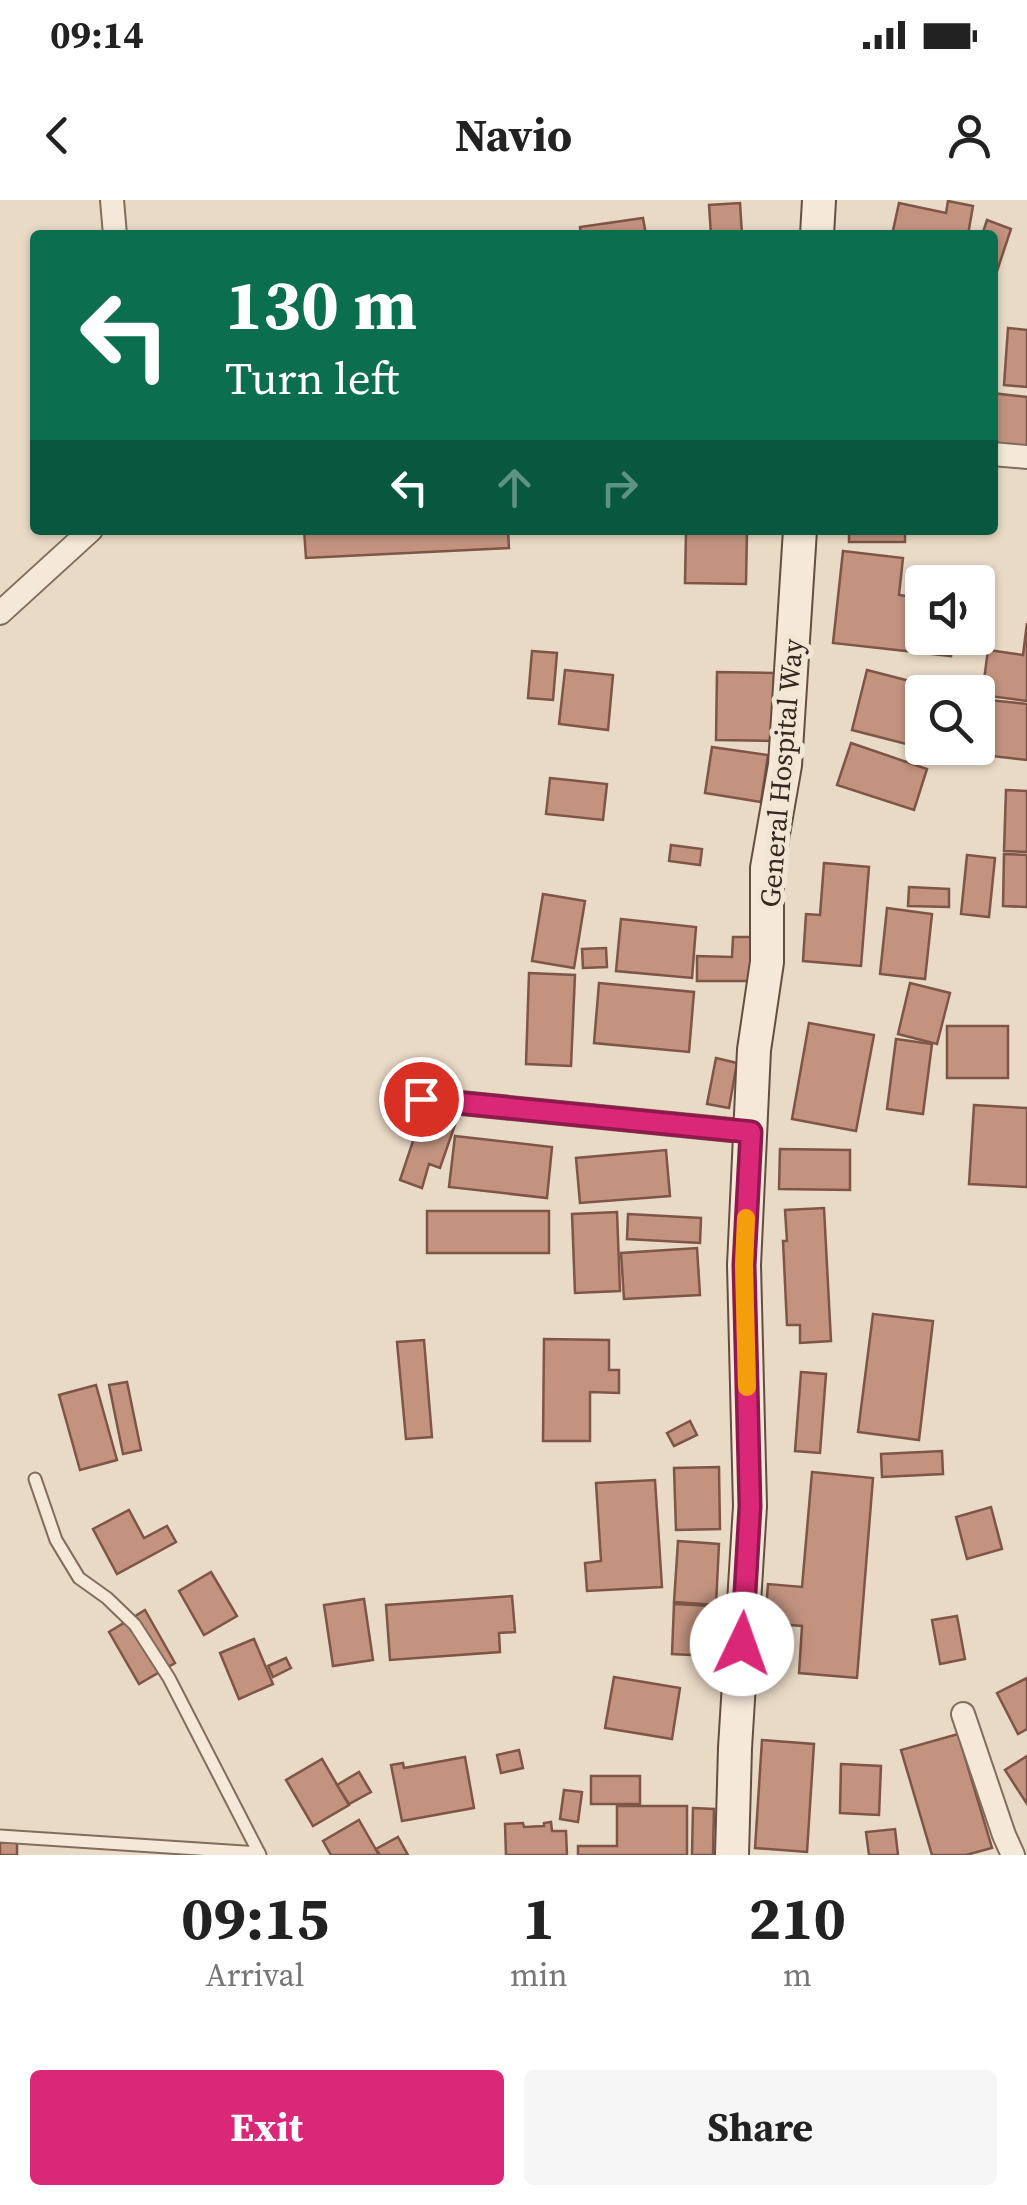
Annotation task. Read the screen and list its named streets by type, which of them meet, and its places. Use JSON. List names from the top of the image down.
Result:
{
  "streets": {
    "main road": ["General Hospital Way"]
  },
  "page": {
    "status": "09:14",
    "header": "Navio",
    "turn": ["130 m", "Turn left"],
    "eta": [
      "09:15",
      "Arrival",
      "1",
      "min",
      "210",
      "m"
    ],
    "buttons": ["Exit", "Share"]
  }
}
